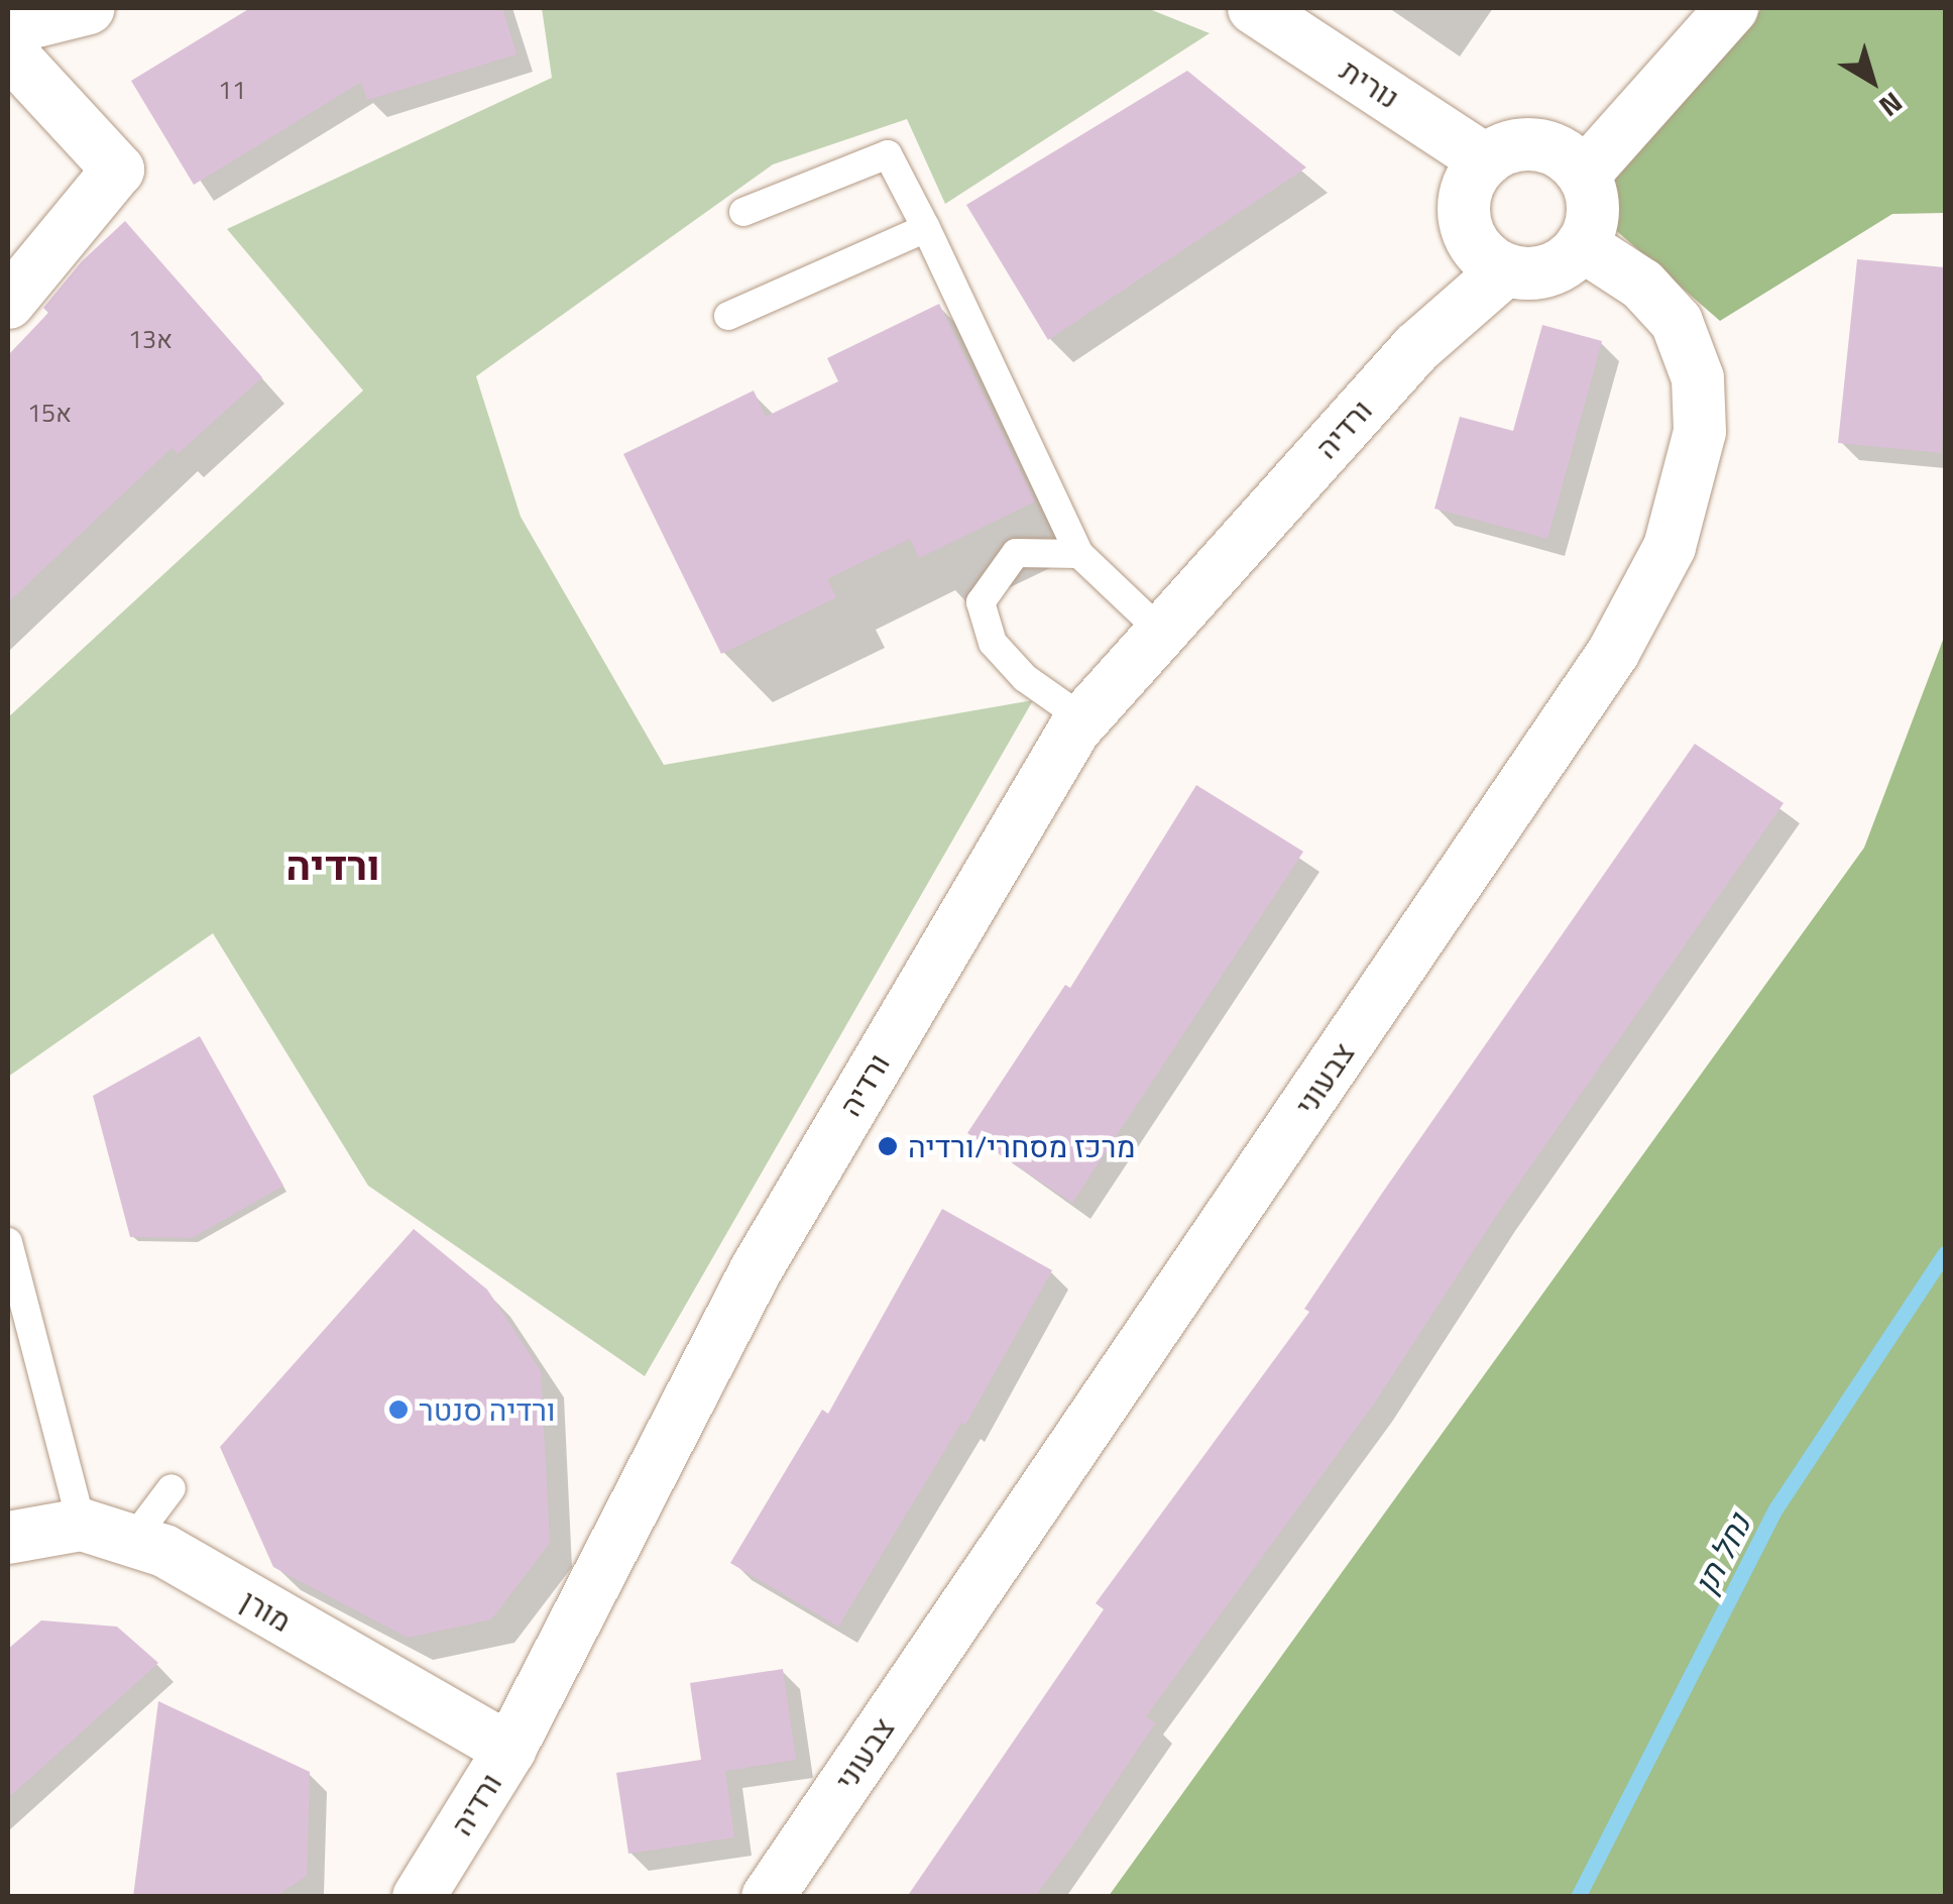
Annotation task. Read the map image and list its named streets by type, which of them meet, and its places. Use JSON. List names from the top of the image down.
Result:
{
  "streets": {
    "street": [
      "נורית",
      "ורדיה",
      "צבעוני",
      "מורן"
    ]
  },
  "crossings": [
    ["נורית", "ורדיה"],
    ["נורית", "צבעוני"],
    ["ורדיה", "צבעוני"],
    ["ורדיה", "מורן"]
  ],
  "districts": ["ורדיה"],
  "water": ["נחל תן"],
  "places": ["מרכז מסחרי/ורדיה", "ורדיה סנטר"],
  "house_numbers": ["11", "13א", "15א"],
  "north": "bottom right"
}
